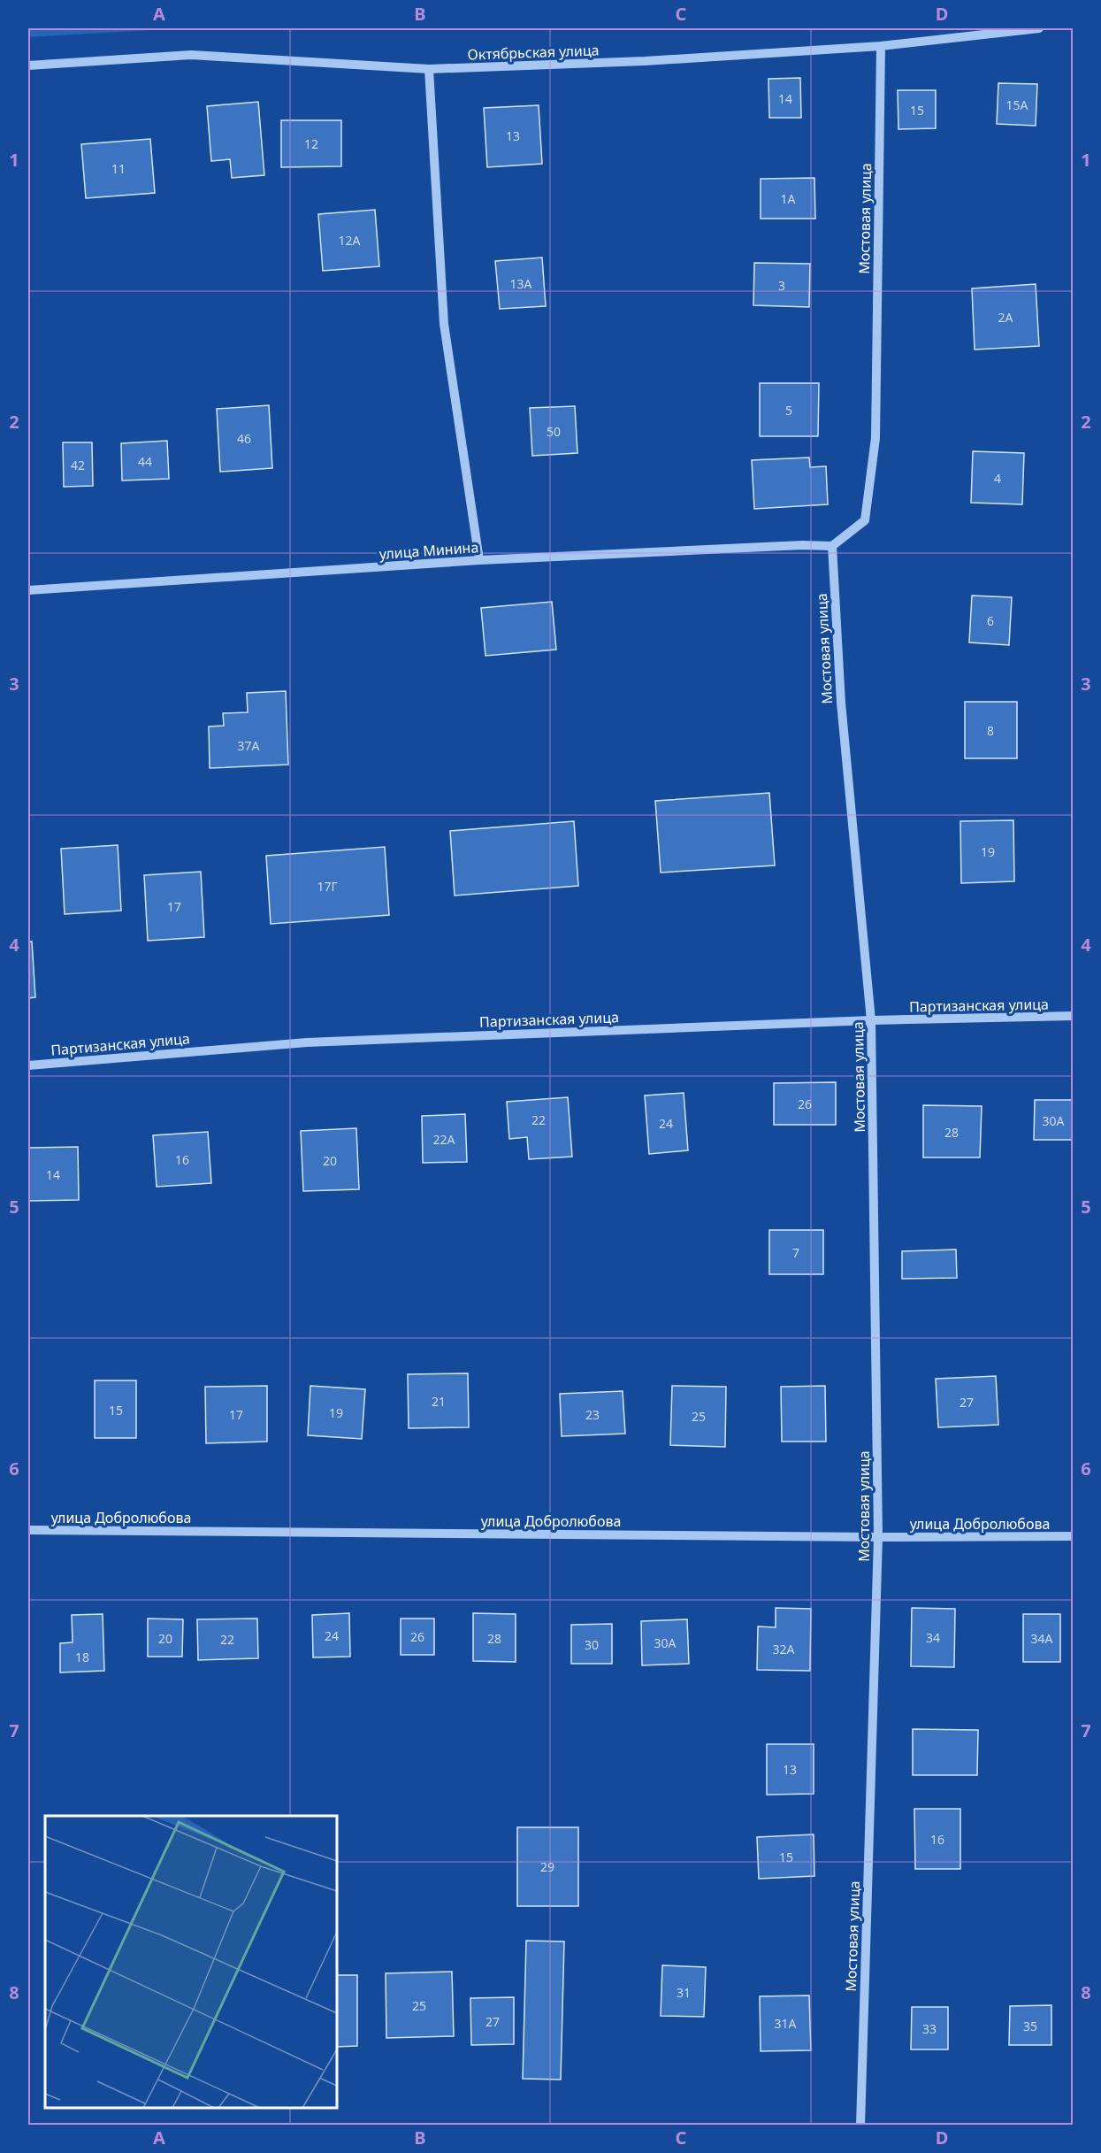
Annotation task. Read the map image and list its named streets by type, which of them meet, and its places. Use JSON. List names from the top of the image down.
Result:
{
  "streets": {
    "street": [
      "Октябрьская улица",
      "Мостовая улица",
      "улица Минина",
      "Партизанская улица",
      "улица Добролюбова"
    ]
  },
  "crossings": [
    ["Октябрьская улица", "Мостовая улица"],
    ["Мостовая улица", "улица Минина"],
    ["Мостовая улица", "Партизанская улица"],
    ["Мостовая улица", "улица Добролюбова"]
  ],
  "house_numbers": [
    "14",
    "15А",
    "15",
    "13",
    "12",
    "11",
    "1А",
    "12А",
    "13А",
    "3",
    "2А",
    "5",
    "50",
    "46",
    "44",
    "42",
    "4",
    "6",
    "8",
    "37А",
    "19",
    "17Г",
    "17",
    "26",
    "22",
    "30А",
    "24",
    "28",
    "22А",
    "16",
    "20",
    "14",
    "7",
    "21",
    "27",
    "15",
    "19",
    "17",
    "23",
    "25",
    "24",
    "26",
    "34",
    "20",
    "28",
    "34А",
    "22",
    "30А",
    "30",
    "32А",
    "18",
    "13",
    "16",
    "15",
    "29",
    "31",
    "25",
    "27",
    "31А",
    "35",
    "33"
  ],
  "grid": {
    "columns": [
      "A",
      "B",
      "C",
      "D"
    ],
    "rows": [
      "1",
      "2",
      "3",
      "4",
      "5",
      "6",
      "7",
      "8"
    ]
  }
}
